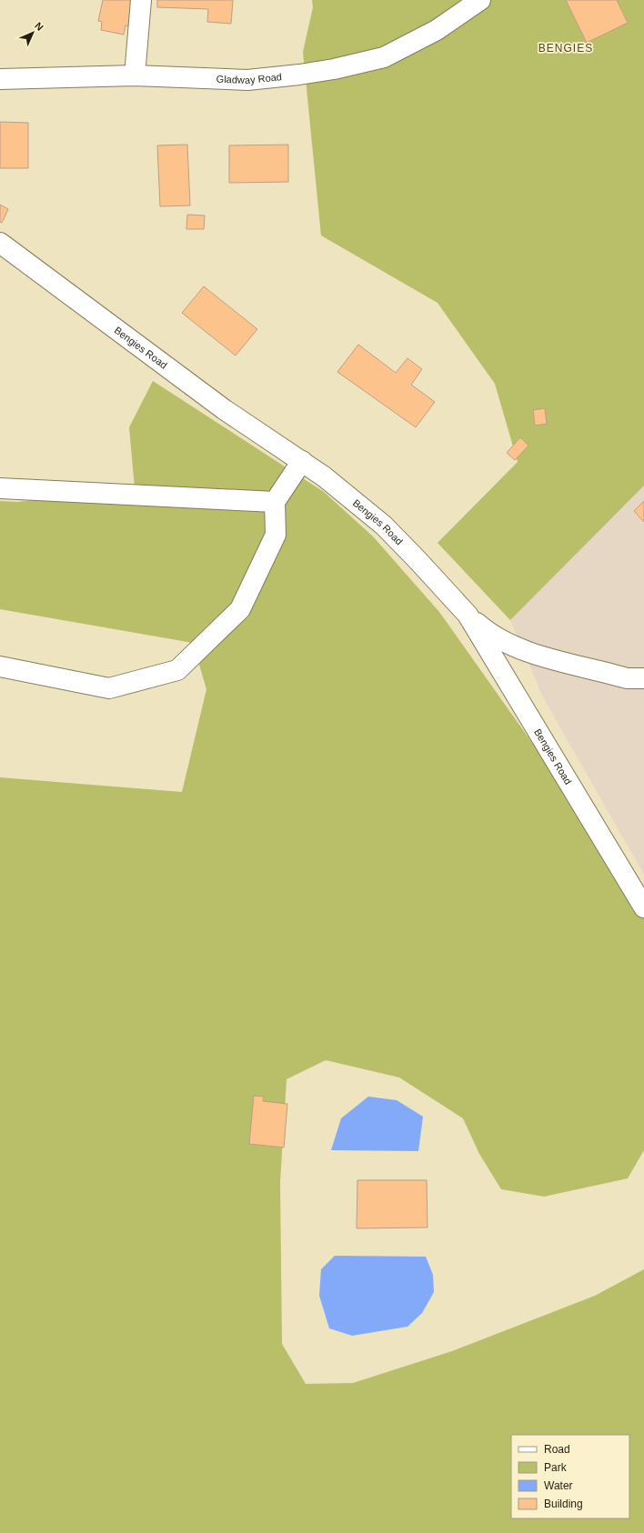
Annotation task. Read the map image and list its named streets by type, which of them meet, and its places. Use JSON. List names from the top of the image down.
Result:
{
  "streets": {
    "street": ["Gladway Road", "Bengies Road"]
  },
  "districts": ["BENGIES"],
  "legend": [
    "Road",
    "Park",
    "Water",
    "Building"
  ],
  "north": "top right"
}
